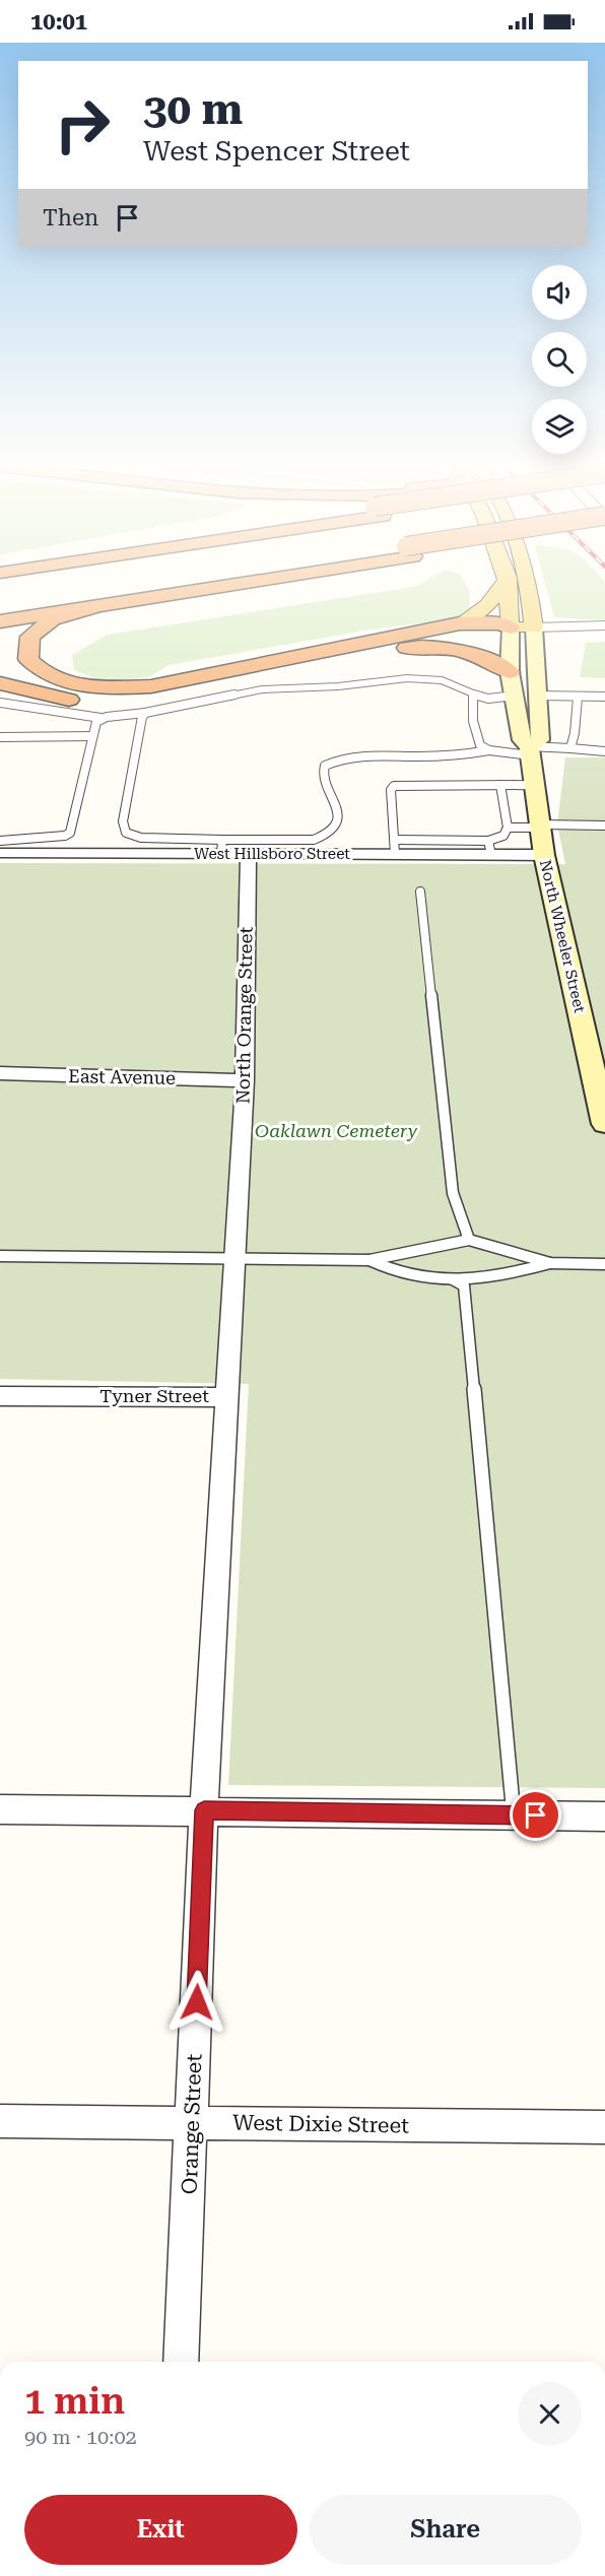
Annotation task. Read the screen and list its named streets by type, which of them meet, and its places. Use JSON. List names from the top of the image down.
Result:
{
  "streets": {
    "main road": ["North Wheeler Street"],
    "street": [
      "West Hillsboro Street",
      "North Orange Street",
      "East Avenue",
      "Tyner Street",
      "Orange Street",
      "West Dixie Street"
    ]
  },
  "crossings": [
    ["West Hillsboro Street", "North Wheeler Street"],
    ["West Hillsboro Street", "North Orange Street"],
    ["North Orange Street", "East Avenue"],
    ["North Orange Street", "Tyner Street"],
    ["Tyner Street", "Orange Street"],
    ["Orange Street", "West Dixie Street"]
  ],
  "parks": ["Oaklawn Cemetery"],
  "page": {
    "status": "10:01",
    "turn": ["30 m", "West Spencer Street"],
    "then": "Then",
    "heading": ["1 min", "90 m · 10:02"],
    "buttons": ["Exit", "Share"]
  }
}
